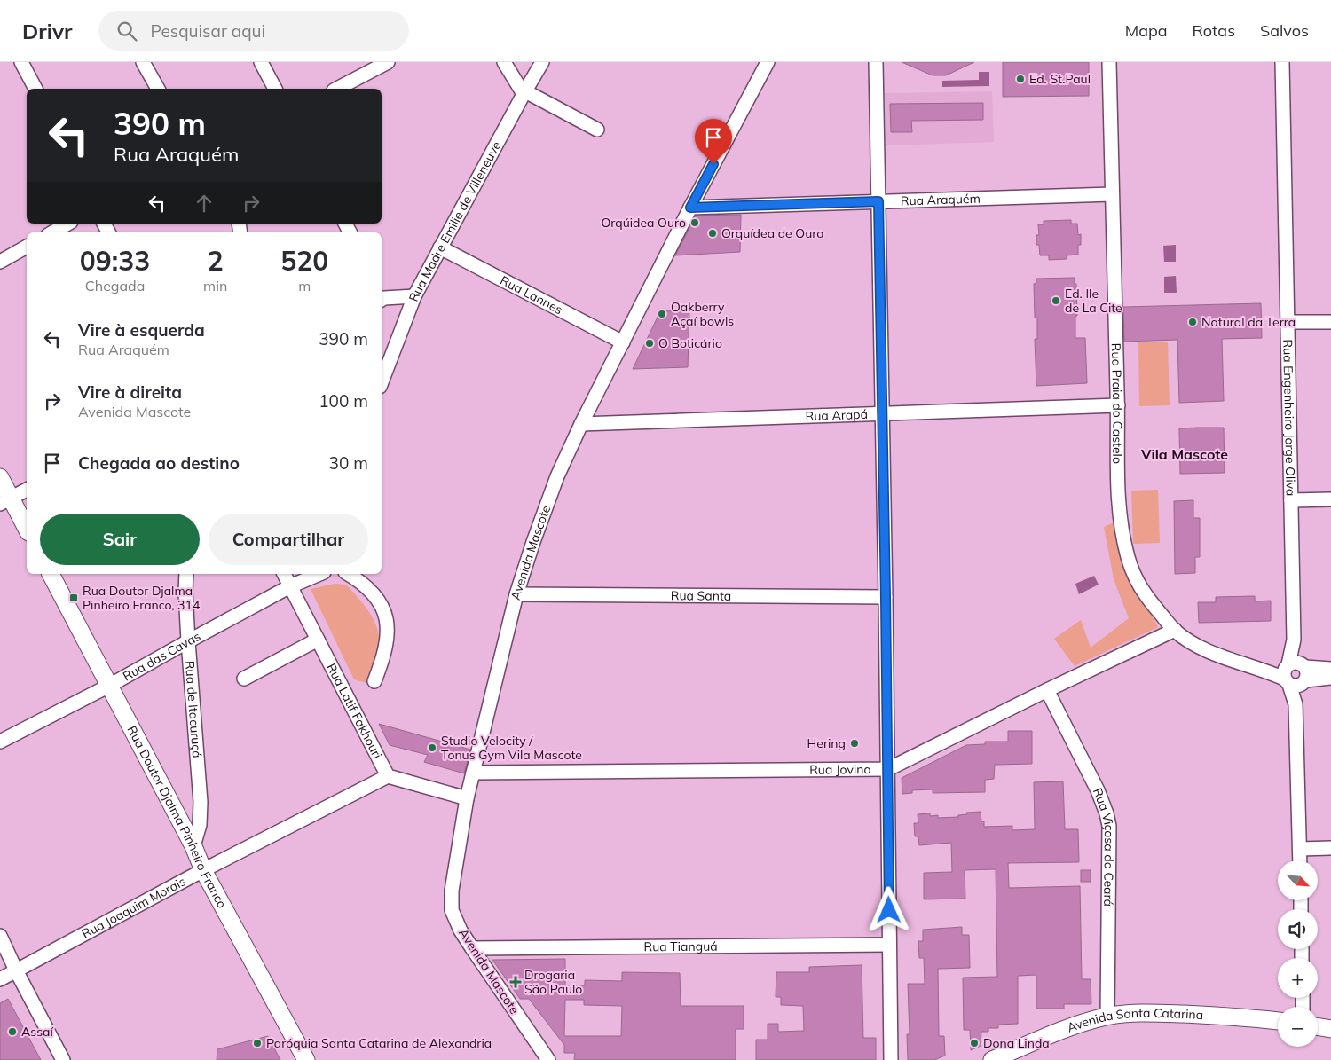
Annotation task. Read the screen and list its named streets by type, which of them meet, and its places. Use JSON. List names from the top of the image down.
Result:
{
  "streets": {
    "street": [
      "Rua Araquém",
      "Rua Madre Emilie de Villeneuve",
      "Rua Lannes",
      "Rua Praia do Castelo",
      "Rua Arapá",
      "Rua Engenheiro Jorge Oliva",
      "Avenida Mascote",
      "Rua Santa",
      "Rua das Cavas",
      "Rua de Itacuruçá",
      "Rua Latif Fakhouri",
      "Rua Jovina",
      "Rua Doutor Djalma Pinheiro Franco",
      "Rua Viçosa do Ceará",
      "Rua Joaquim Morais",
      "Rua Tianguá",
      "Avenida Santa Catarina"
    ]
  },
  "crossings": [
    ["Rua Araquém", "Rua Praia do Castelo"],
    ["Rua Araquém", "Avenida Mascote"],
    ["Rua Madre Emilie de Villeneuve", "Rua Lannes"],
    ["Rua Lannes", "Avenida Mascote"],
    ["Rua Praia do Castelo", "Rua Arapá"],
    ["Rua Praia do Castelo", "Rua Engenheiro Jorge Oliva"],
    ["Rua Praia do Castelo", "Rua Jovina"],
    ["Rua Arapá", "Avenida Mascote"],
    ["Avenida Mascote", "Rua Santa"],
    ["Avenida Mascote", "Rua Jovina"],
    ["Avenida Mascote", "Rua Tianguá"],
    ["Rua das Cavas", "Rua de Itacuruçá"],
    ["Rua das Cavas", "Rua Latif Fakhouri"],
    ["Rua das Cavas", "Rua Doutor Djalma Pinheiro Franco"],
    ["Rua de Itacuruçá", "Rua Doutor Djalma Pinheiro Franco"],
    ["Rua Latif Fakhouri", "Rua Joaquim Morais"],
    ["Rua Jovina", "Rua Viçosa do Ceará"],
    ["Rua Doutor Djalma Pinheiro Franco", "Rua Joaquim Morais"],
    ["Rua Viçosa do Ceará", "Avenida Santa Catarina"]
  ],
  "districts": ["Vila Mascote"],
  "places": {
    "other": [
      "Ed. St.Paul",
      "Orqúidea Ouro",
      "Orquídea de Ouro",
      "Ed. Ile de La Cite",
      "Oakberry Açaí bowls",
      "Natural da Terra",
      "O Boticário",
      "Hering",
      "Studio Velocity / Tonus Gym Vila Mascote",
      "Assaí",
      "Paróquia Santa Catarina de Alexandria",
      "Dona Linda"
    ],
    "transit": ["Rua Doutor Djalma Pinheiro Franco, 314"],
    "health": ["Drogaria São Paulo"]
  },
  "north": "bottom right",
  "page": {
    "header": "Drivr",
    "search": "Pesquisar aqui",
    "nav": ["Mapa", "Rotas", "Salvos"],
    "turn": ["390 m", "Rua Araquém"],
    "eta": [
      "09:33",
      "Chegada",
      "2",
      "min",
      "520",
      "m"
    ],
    "list": [
      {
        "name": "Vire à esquerda",
        "note": "Rua Araquém",
        "value": "390 m"
      },
      {
        "name": "Vire à direita",
        "note": "Avenida Mascote",
        "value": "100 m"
      },
      {
        "name": "Chegada ao destino",
        "value": "30 m"
      }
    ],
    "buttons": ["Sair", "Compartilhar"],
    "map_buttons": ["+", "−"]
  }
}
